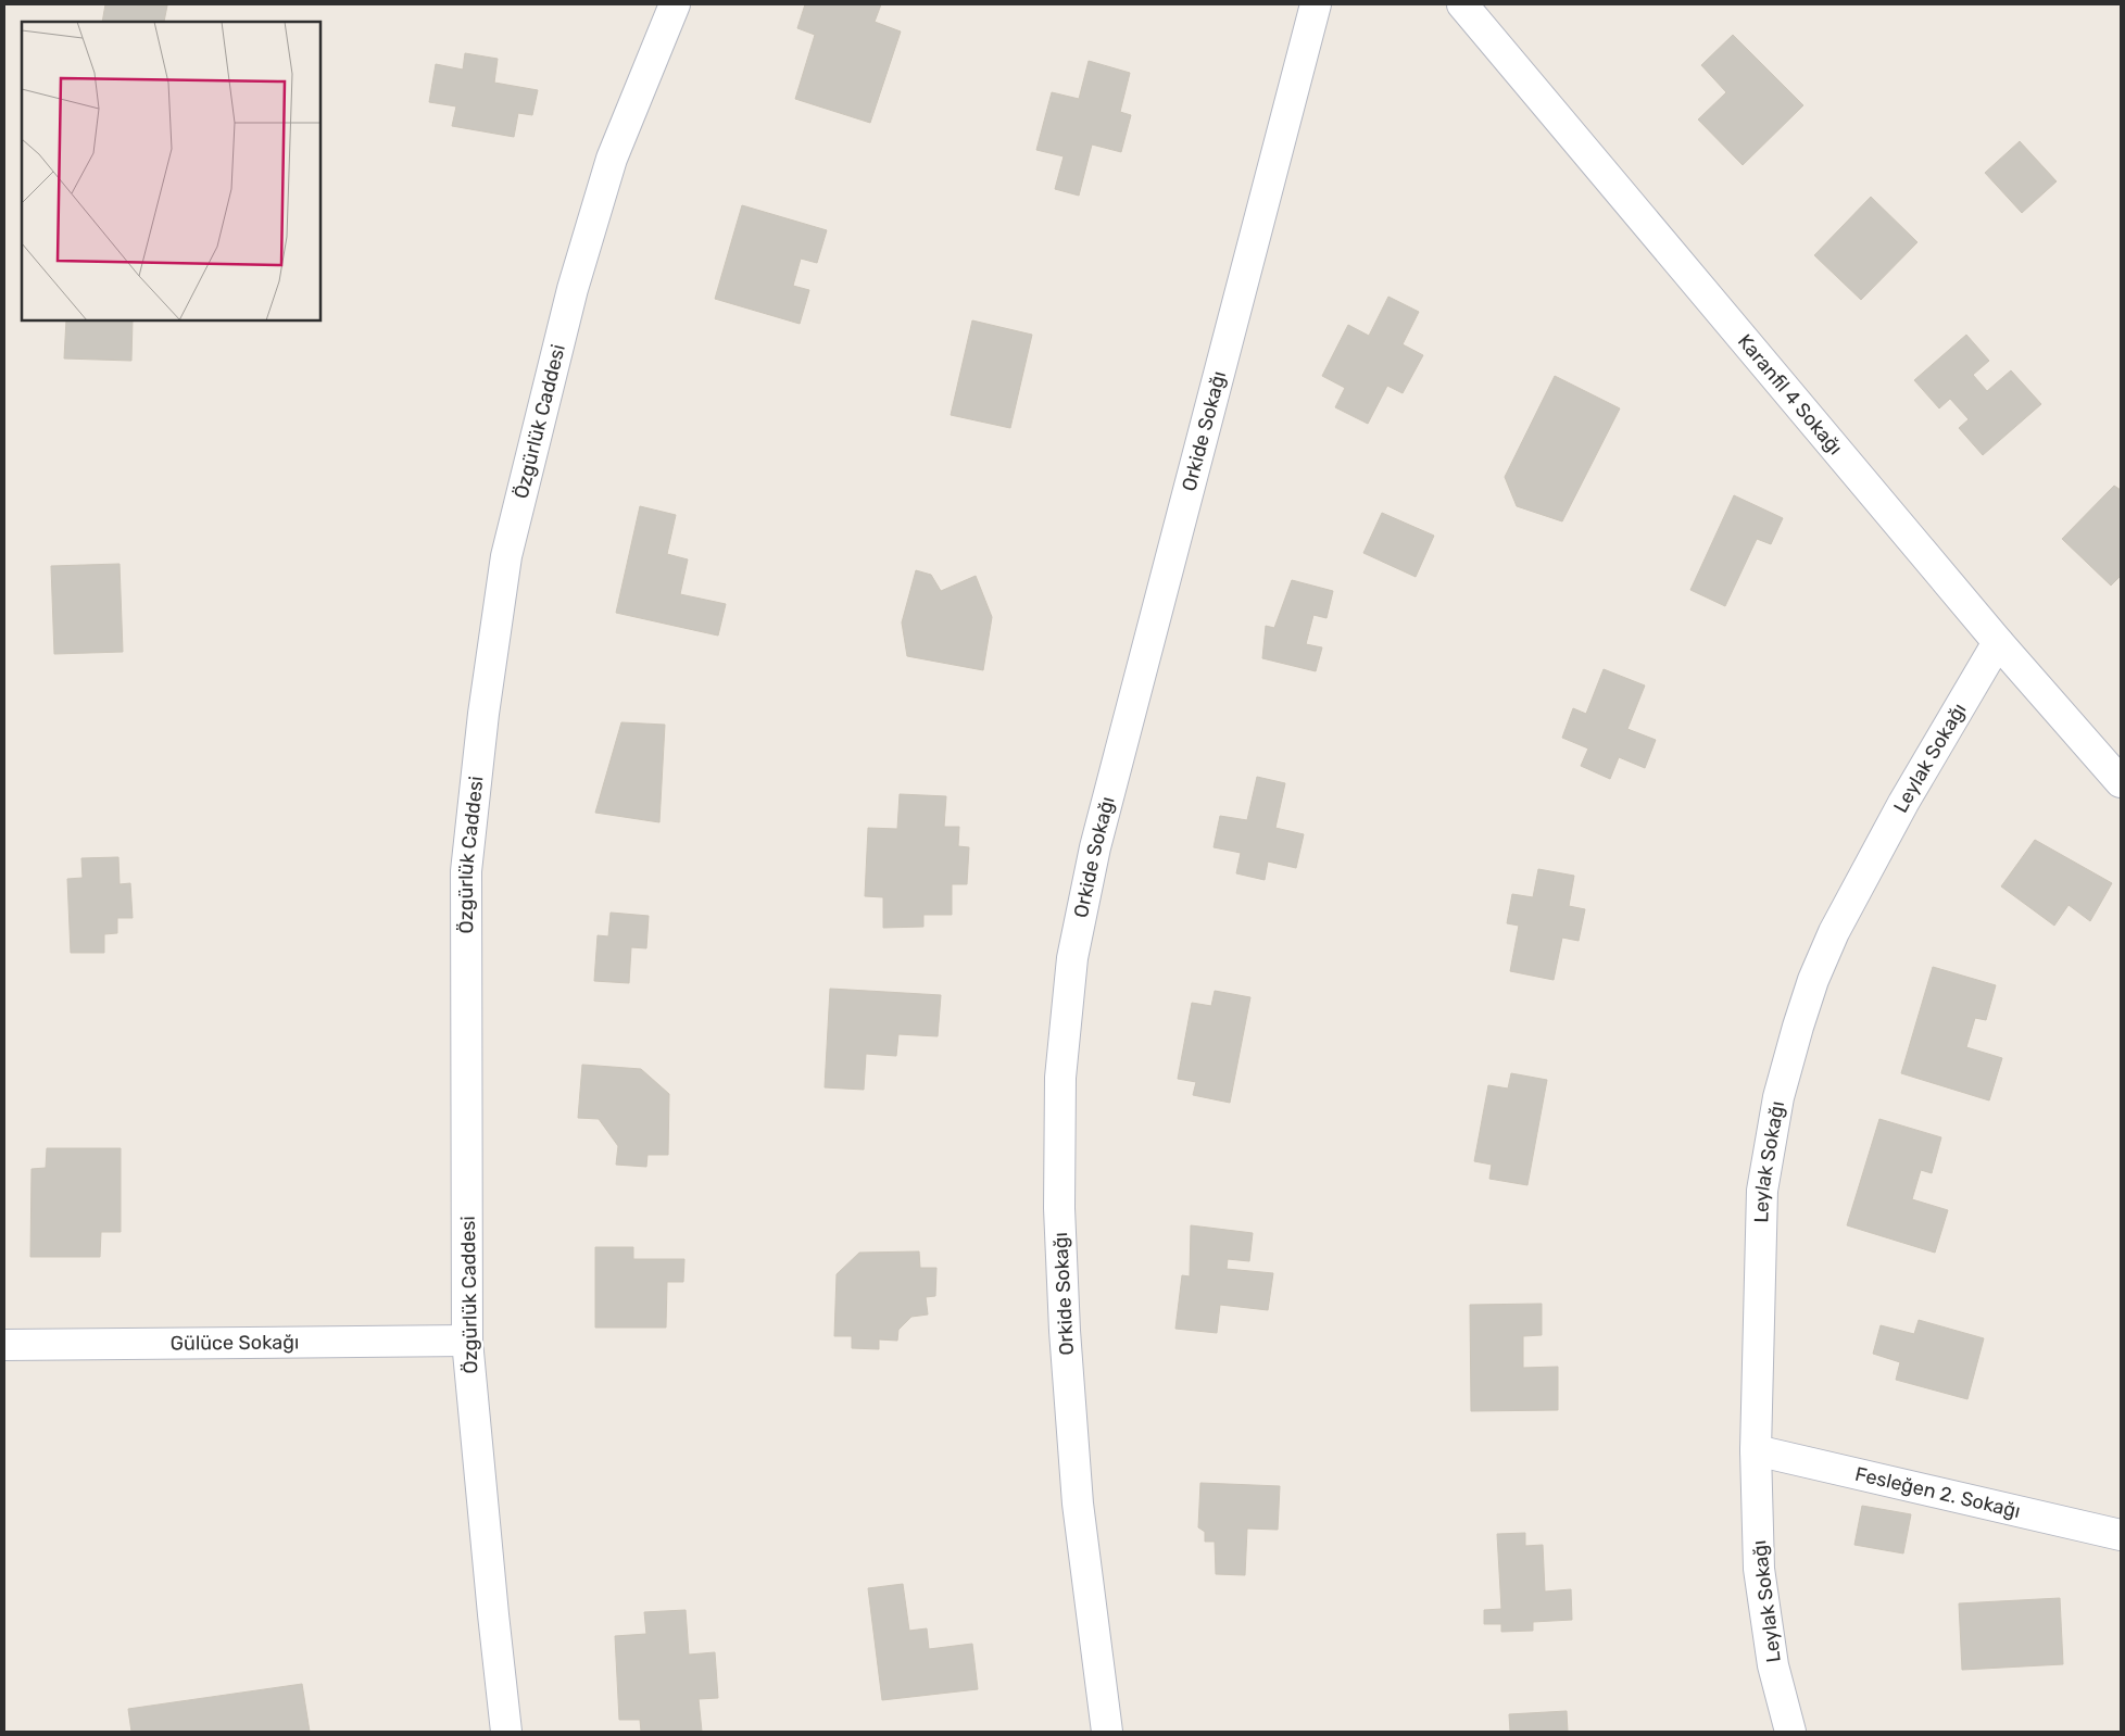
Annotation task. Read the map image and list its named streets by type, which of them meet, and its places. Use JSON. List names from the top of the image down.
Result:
{
  "streets": {
    "street": [
      "Karanfil 4 Sokağı",
      "Özgürlük Caddesi",
      "Orkide Sokağı",
      "Leylak Sokağı",
      "Gülüce Sokağı",
      "Fesleğen 2. Sokağı"
    ]
  },
  "crossings": [
    ["Karanfil 4 Sokağı", "Leylak Sokağı"],
    ["Özgürlük Caddesi", "Gülüce Sokağı"],
    ["Leylak Sokağı", "Fesleğen 2. Sokağı"]
  ]
}
